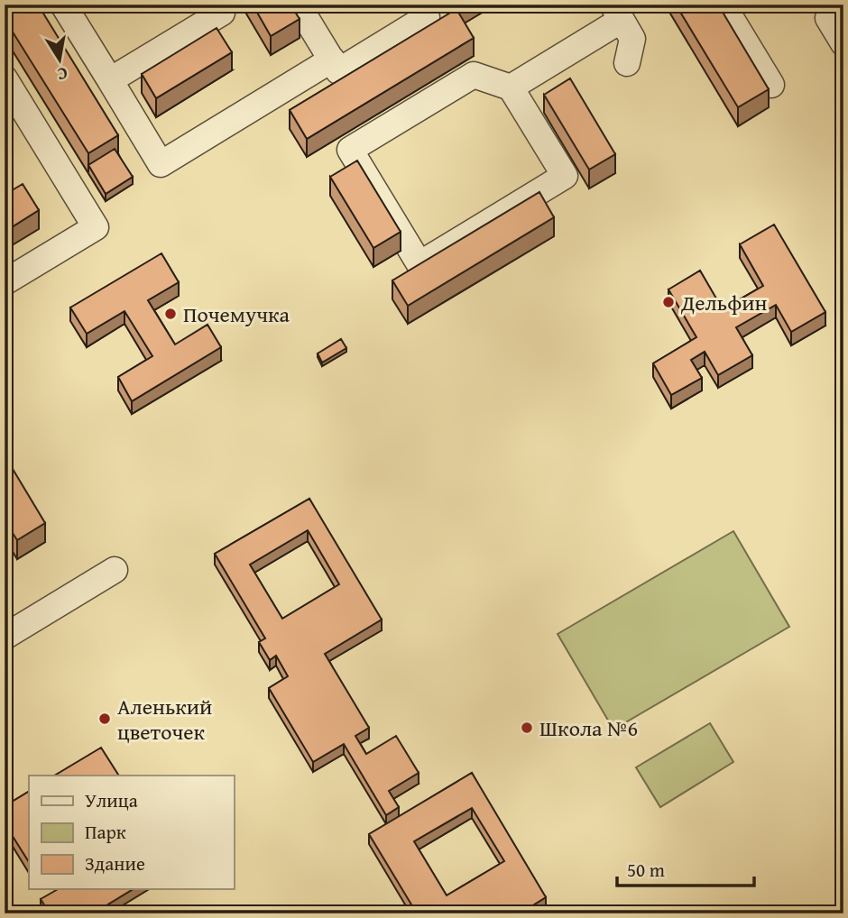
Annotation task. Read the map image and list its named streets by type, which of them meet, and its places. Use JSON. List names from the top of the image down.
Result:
{
  "places": [
    "Дельфин",
    "Почемучка",
    "Аленький цветочек",
    "Школа №6"
  ],
  "legend": ["Улица", "Парк", "Здание"],
  "scale_bar": "50 m",
  "north": "bottom"
}
